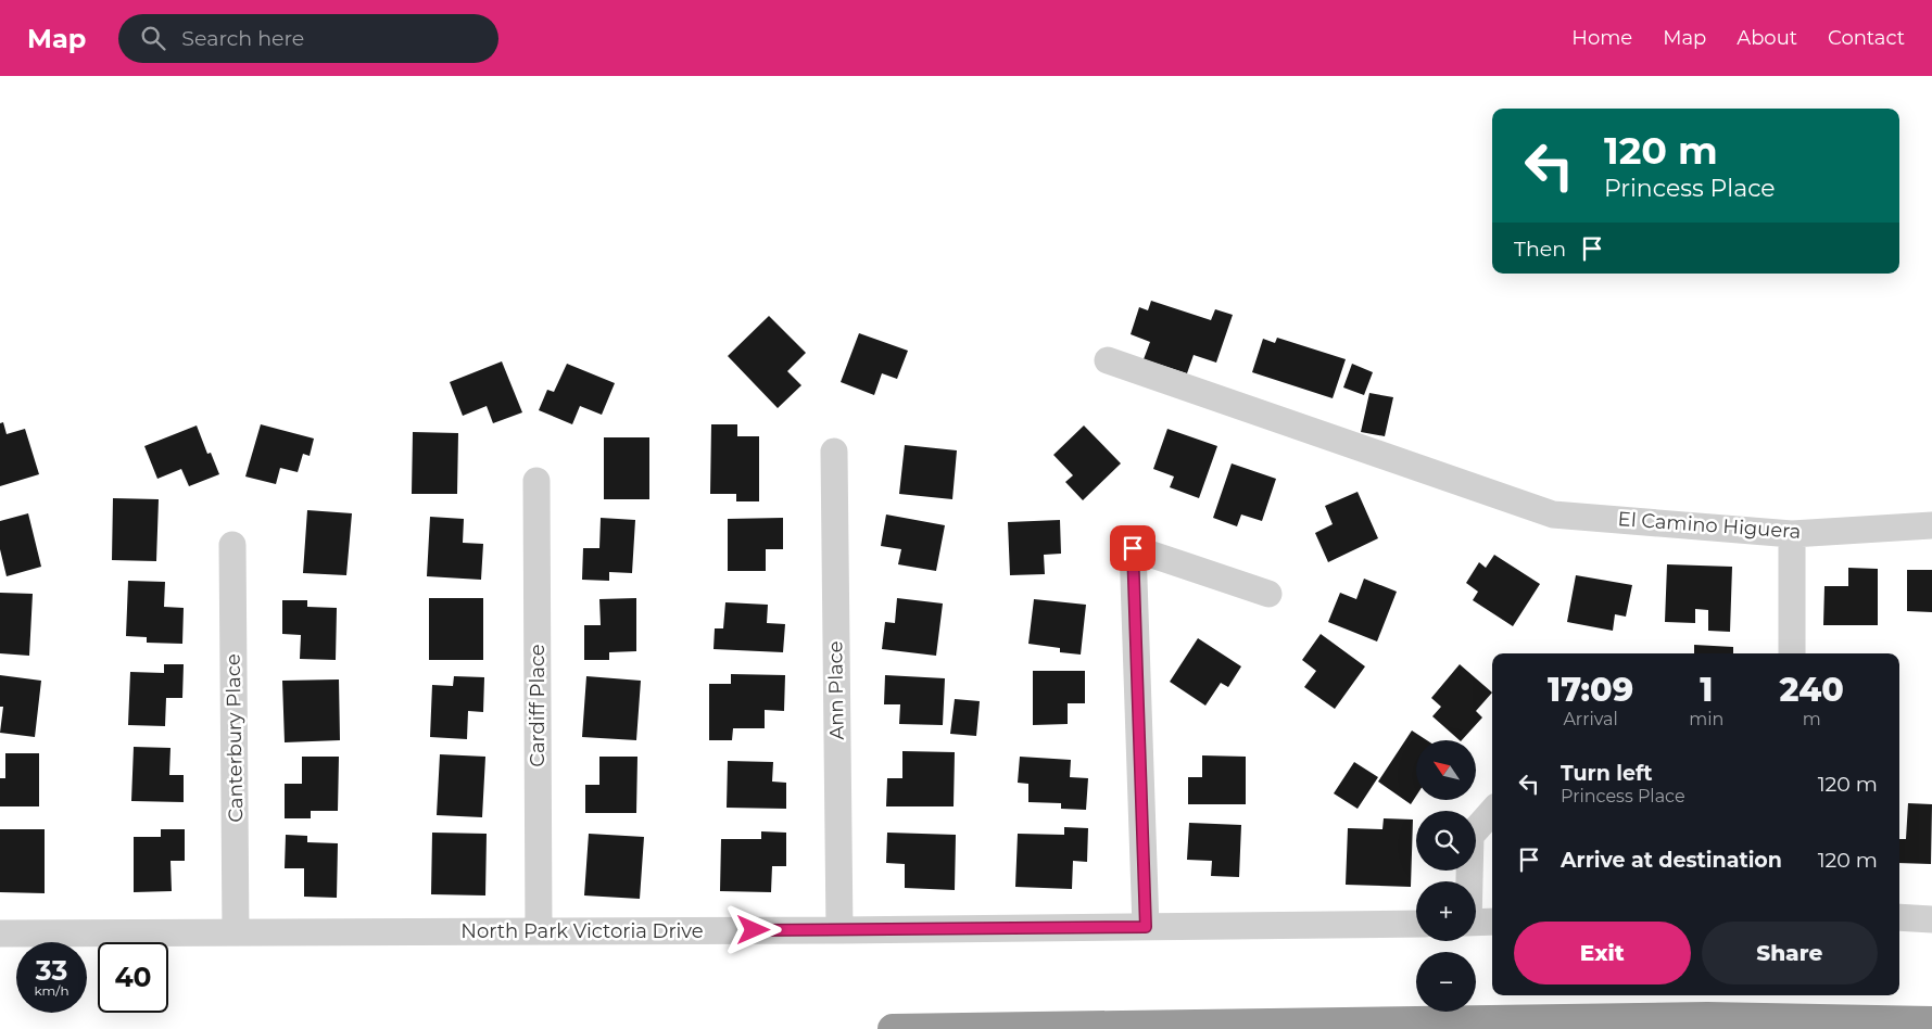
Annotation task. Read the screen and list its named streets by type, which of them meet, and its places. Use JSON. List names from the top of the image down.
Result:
{
  "streets": {
    "street": [
      "El Camino Higuera",
      "Ann Place",
      "Cardiff Place",
      "Canterbury Place",
      "North Park Victoria Drive"
    ]
  },
  "crossings": [
    ["Ann Place", "North Park Victoria Drive"],
    ["Cardiff Place", "North Park Victoria Drive"],
    ["Canterbury Place", "North Park Victoria Drive"]
  ],
  "north": "top left",
  "page": {
    "header": "Map",
    "search": "Search here",
    "nav": [
      "Home",
      "Map",
      "About",
      "Contact"
    ],
    "turn": ["120 m", "Princess Place"],
    "then": "Then",
    "eta": [
      "17:09",
      "Arrival",
      "1",
      "min",
      "240",
      "m"
    ],
    "map_buttons": ["+", "−"],
    "list": [
      {
        "name": "Turn left",
        "note": "Princess Place",
        "value": "120 m"
      },
      {
        "name": "Arrive at destination",
        "value": "120 m"
      }
    ],
    "buttons": ["Exit", "Share"],
    "speed": "33 km/h",
    "limit": "40"
  }
}
